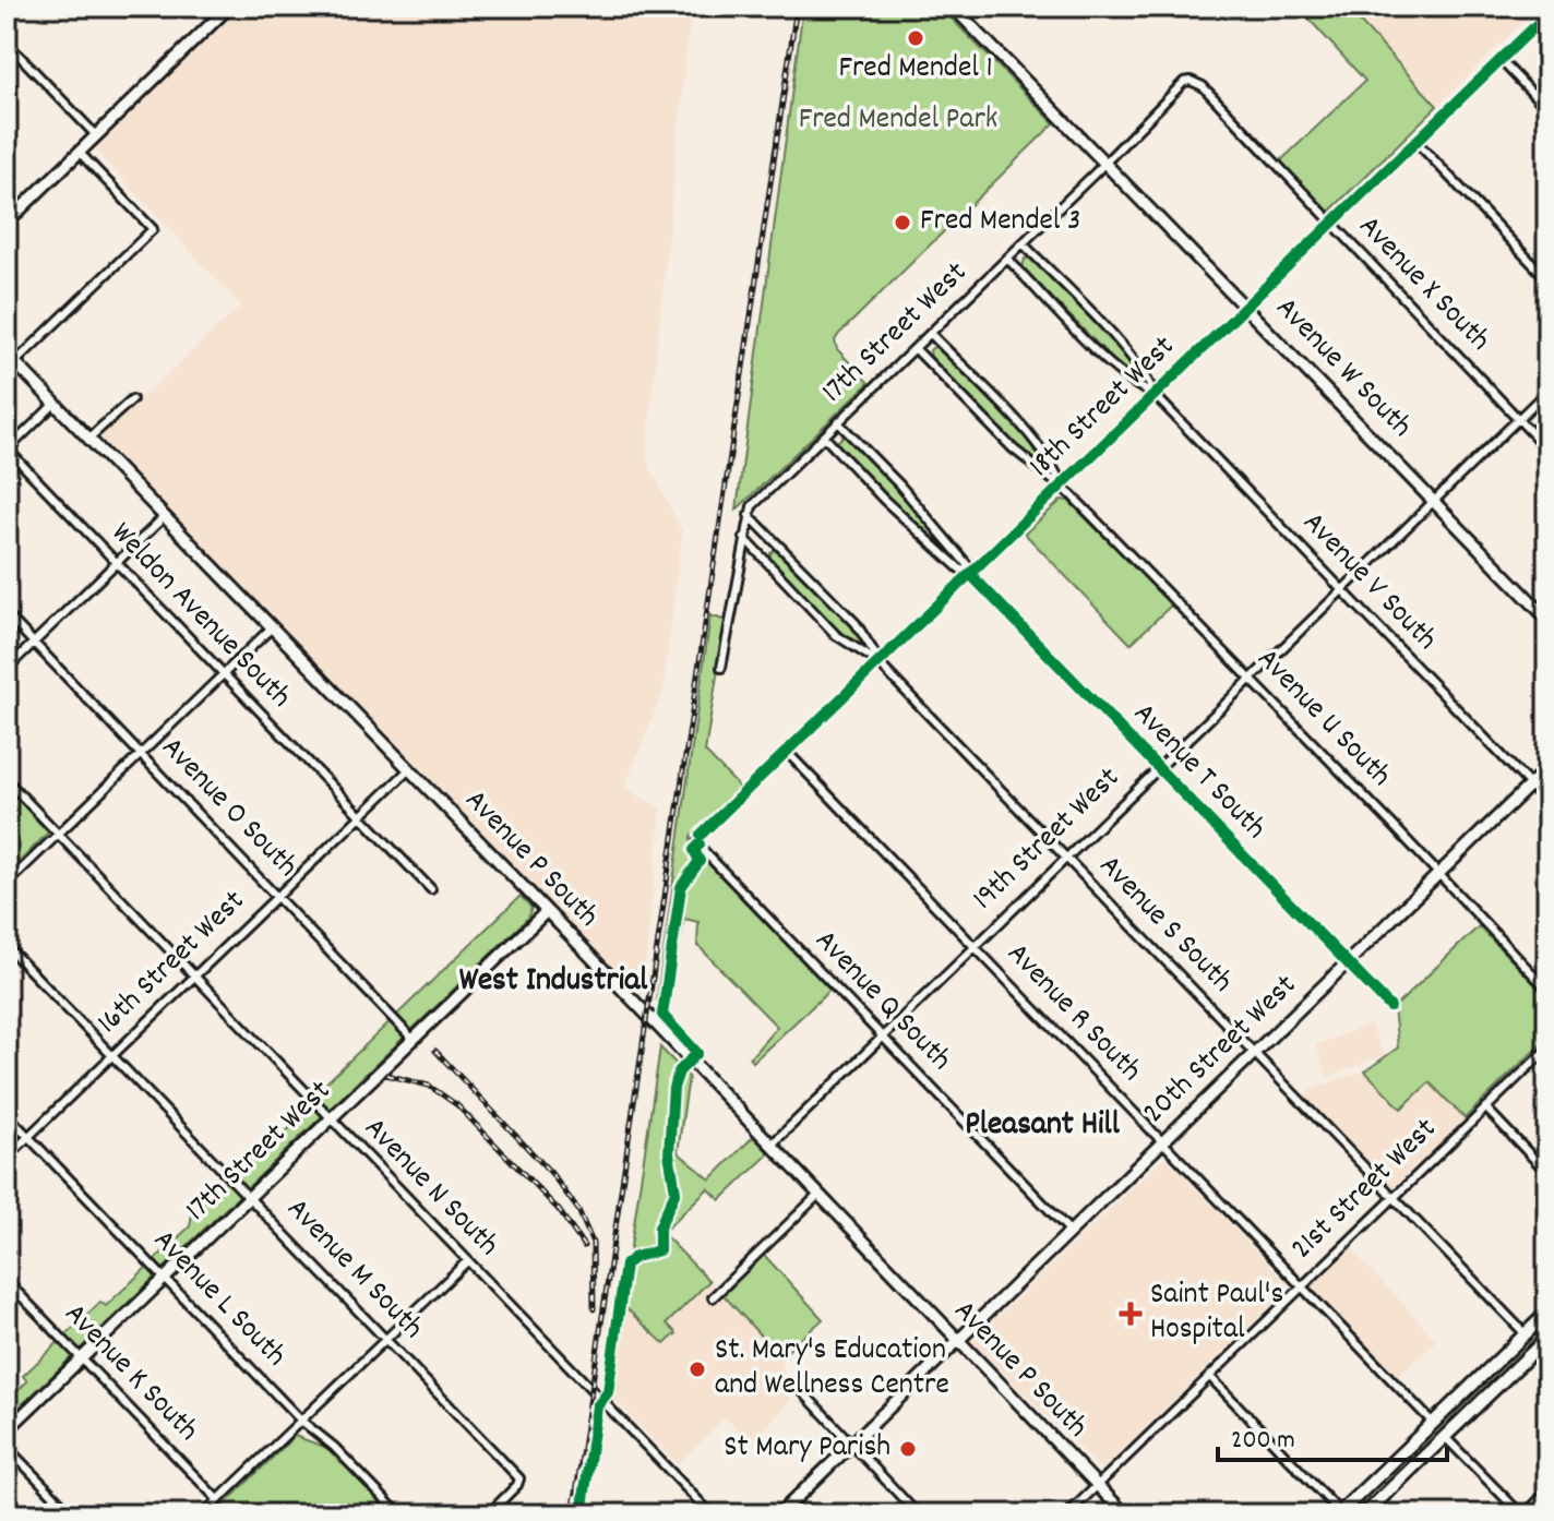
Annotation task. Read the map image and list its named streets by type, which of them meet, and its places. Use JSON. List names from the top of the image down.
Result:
{
  "streets": {
    "main road": [
      "17th Street West",
      "Avenue W South",
      "Avenue P South",
      "20th Street West"
    ],
    "street": [
      "Avenue X South",
      "18th Street West",
      "Avenue V South",
      "Weldon Avenue South",
      "Avenue U South",
      "Avenue T South",
      "Avenue O South",
      "19th Street West",
      "Avenue S South",
      "16th Street West",
      "Avenue Q South",
      "Avenue R South",
      "Avenue N South",
      "21st Street West",
      "Avenue M South",
      "Avenue L South",
      "Avenue K South"
    ]
  },
  "crossings": [
    ["Avenue X South", "17th Street West"],
    ["Avenue X South", "18th Street West"],
    ["Avenue X South", "19th Street West"],
    ["17th Street West", "Avenue W South"],
    ["17th Street West", "Avenue V South"],
    ["17th Street West", "Avenue U South"],
    ["17th Street West", "Avenue T South"],
    ["17th Street West", "Avenue O South"],
    ["17th Street West", "Avenue P South"],
    ["17th Street West", "Avenue S South"],
    ["17th Street West", "Avenue N South"],
    ["17th Street West", "Avenue M South"],
    ["17th Street West", "Avenue L South"],
    ["17th Street West", "Avenue K South"],
    ["Avenue W South", "18th Street West"],
    ["Avenue W South", "19th Street West"],
    ["18th Street West", "Avenue V South"],
    ["18th Street West", "Avenue U South"],
    ["18th Street West", "Avenue T South"],
    ["18th Street West", "Avenue S South"],
    ["18th Street West", "Avenue Q South"],
    ["18th Street West", "Avenue R South"],
    ["Avenue V South", "19th Street West"],
    ["Avenue V South", "20th Street West"],
    ["Weldon Avenue South", "16th Street West"],
    ["Avenue U South", "19th Street West"],
    ["Avenue U South", "20th Street West"],
    ["Avenue T South", "19th Street West"],
    ["Avenue T South", "20th Street West"],
    ["Avenue O South", "16th Street West"],
    ["19th Street West", "Avenue P South"],
    ["19th Street West", "Avenue S South"],
    ["19th Street West", "Avenue Q South"],
    ["19th Street West", "Avenue R South"],
    ["Avenue P South", "16th Street West"],
    ["Avenue P South", "20th Street West"],
    ["Avenue P South", "21st Street West"],
    ["Avenue S South", "20th Street West"],
    ["Avenue S South", "21st Street West"],
    ["16th Street West", "Avenue N South"],
    ["16th Street West", "Avenue M South"],
    ["16th Street West", "Avenue L South"],
    ["Avenue Q South", "20th Street West"],
    ["Avenue R South", "20th Street West"],
    ["Avenue R South", "21st Street West"]
  ],
  "districts": ["West Industrial", "Pleasant Hill"],
  "parks": ["Fred Mendel Park"],
  "places": {
    "other": [
      "Fred Mendel 1",
      "Fred Mendel 3",
      "St. Mary's Education and Wellness Centre",
      "St Mary Parish"
    ],
    "health": ["Saint Paul's Hospital"]
  },
  "scale_bar": "200 m"
}
